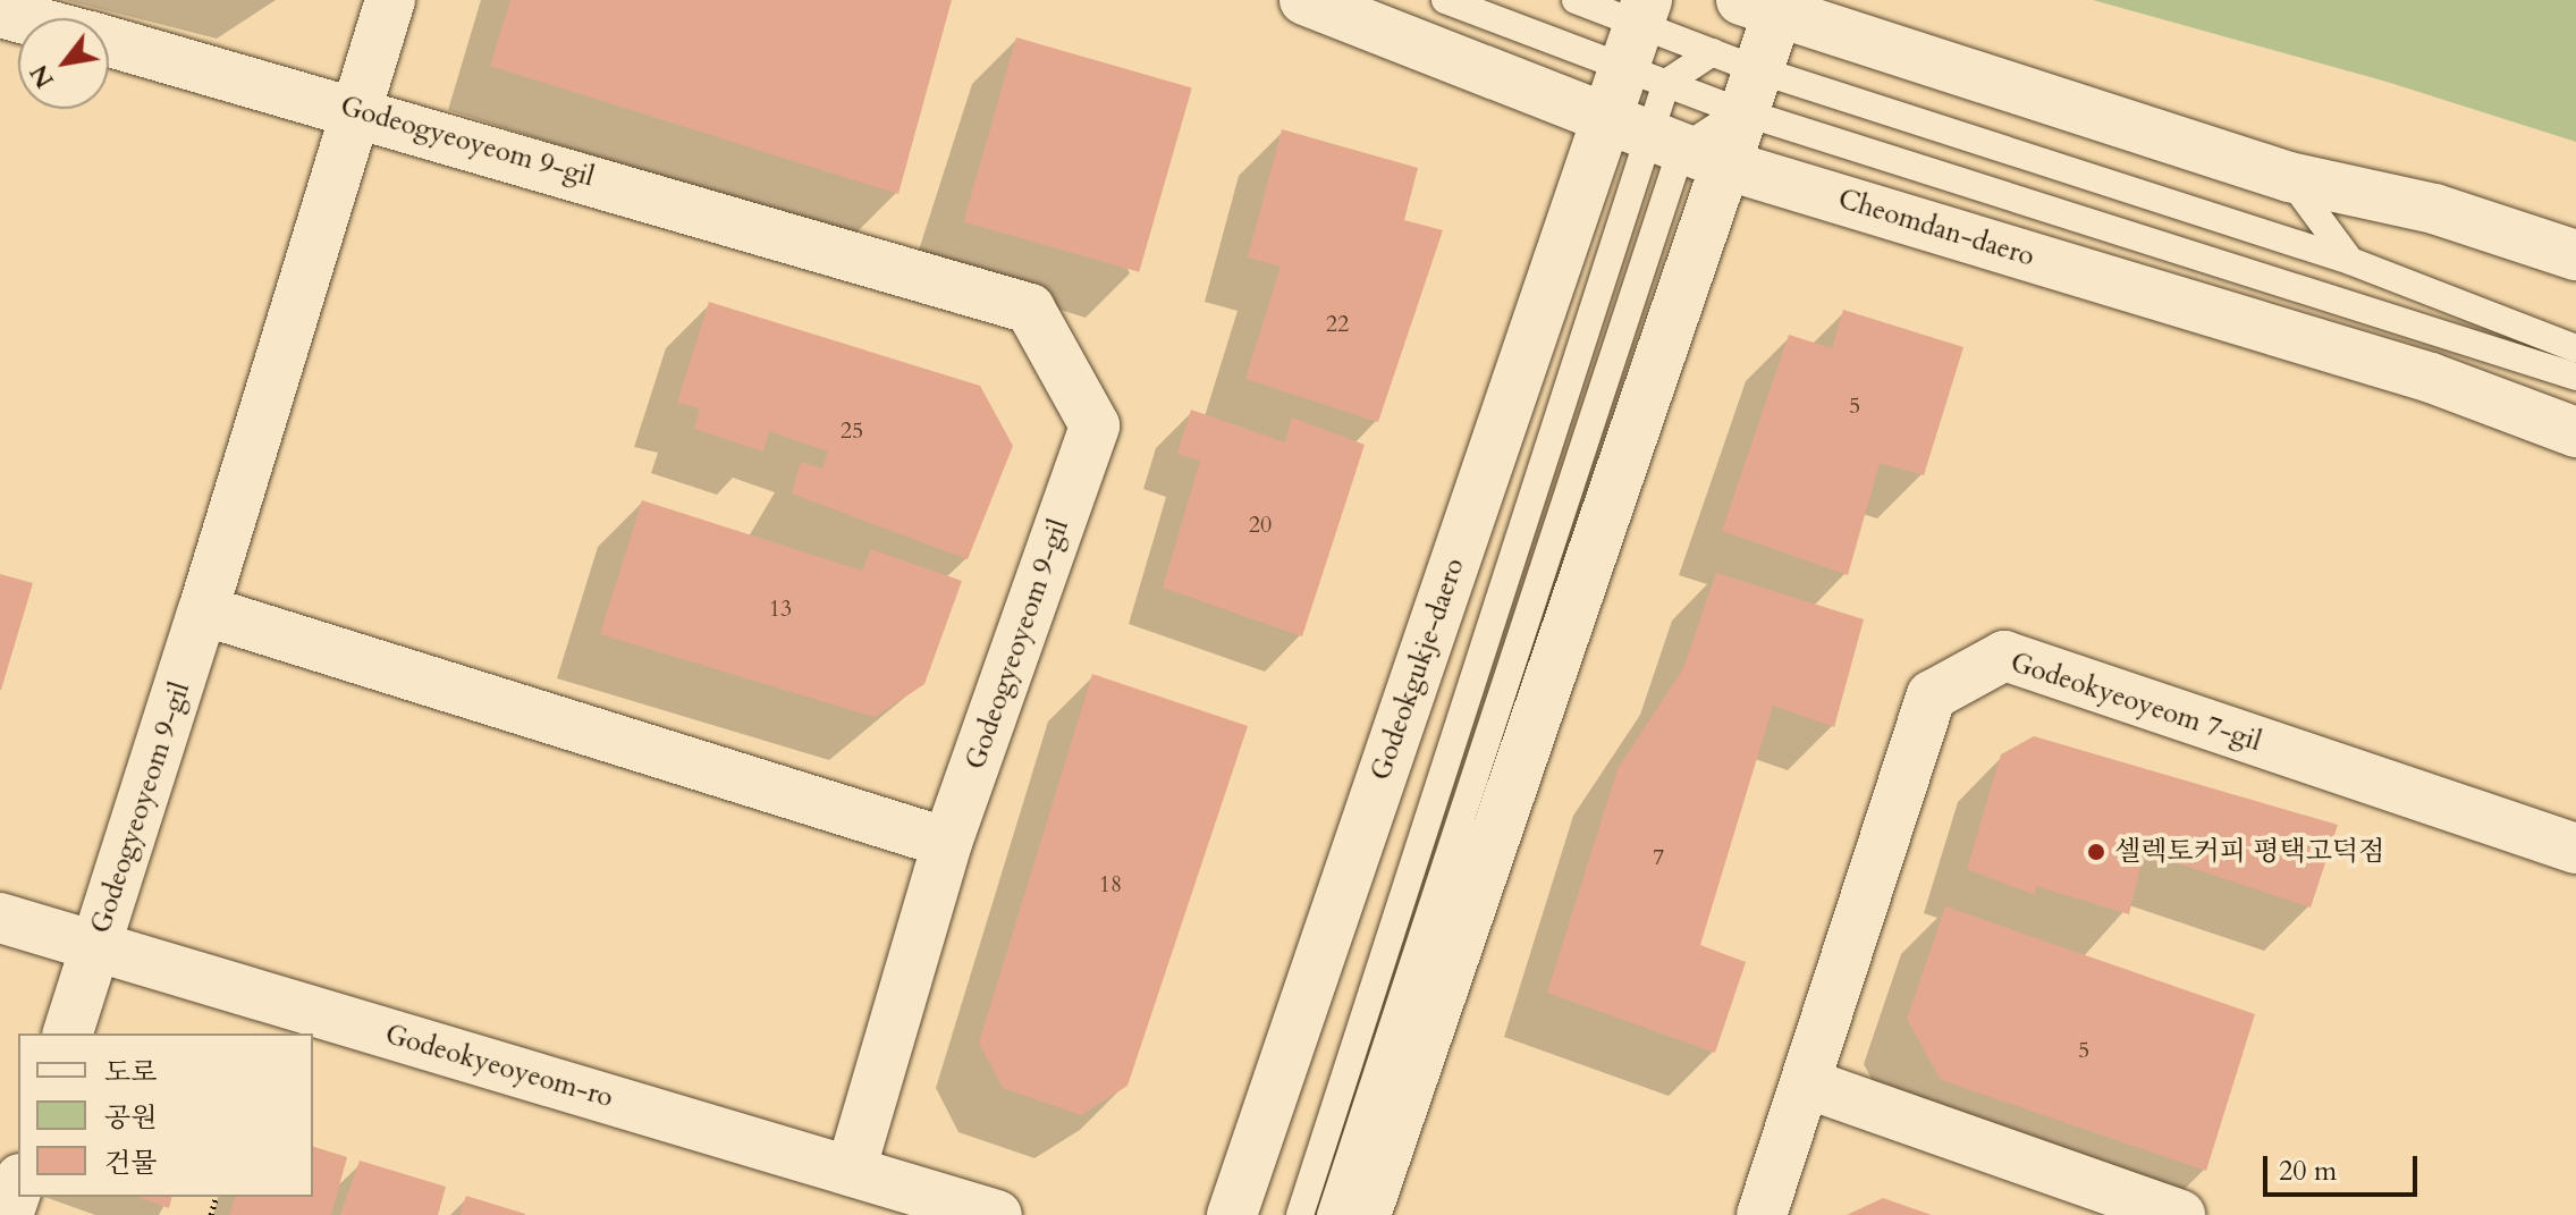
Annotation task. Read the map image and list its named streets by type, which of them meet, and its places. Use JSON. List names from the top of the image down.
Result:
{
  "streets": {
    "street": [
      "Godeogyeoyeom 9-gil",
      "Cheomdan-daero",
      "Godeokgukje-daero",
      "Godeokyeoyeom 7-gil",
      "Godeokyeoyeom-ro"
    ]
  },
  "crossings": [
    ["Godeogyeoyeom 9-gil", "Godeokyeoyeom-ro"],
    ["Cheomdan-daero", "Godeokgukje-daero"]
  ],
  "places": ["셀렉토커피 평택고덕점"],
  "house_numbers": [
    "22",
    "5",
    "25",
    "20",
    "13",
    "7",
    "18",
    "5"
  ],
  "legend": ["도로", "공원", "건물"],
  "scale_bar": "20 m",
  "north": "bottom left"
}
